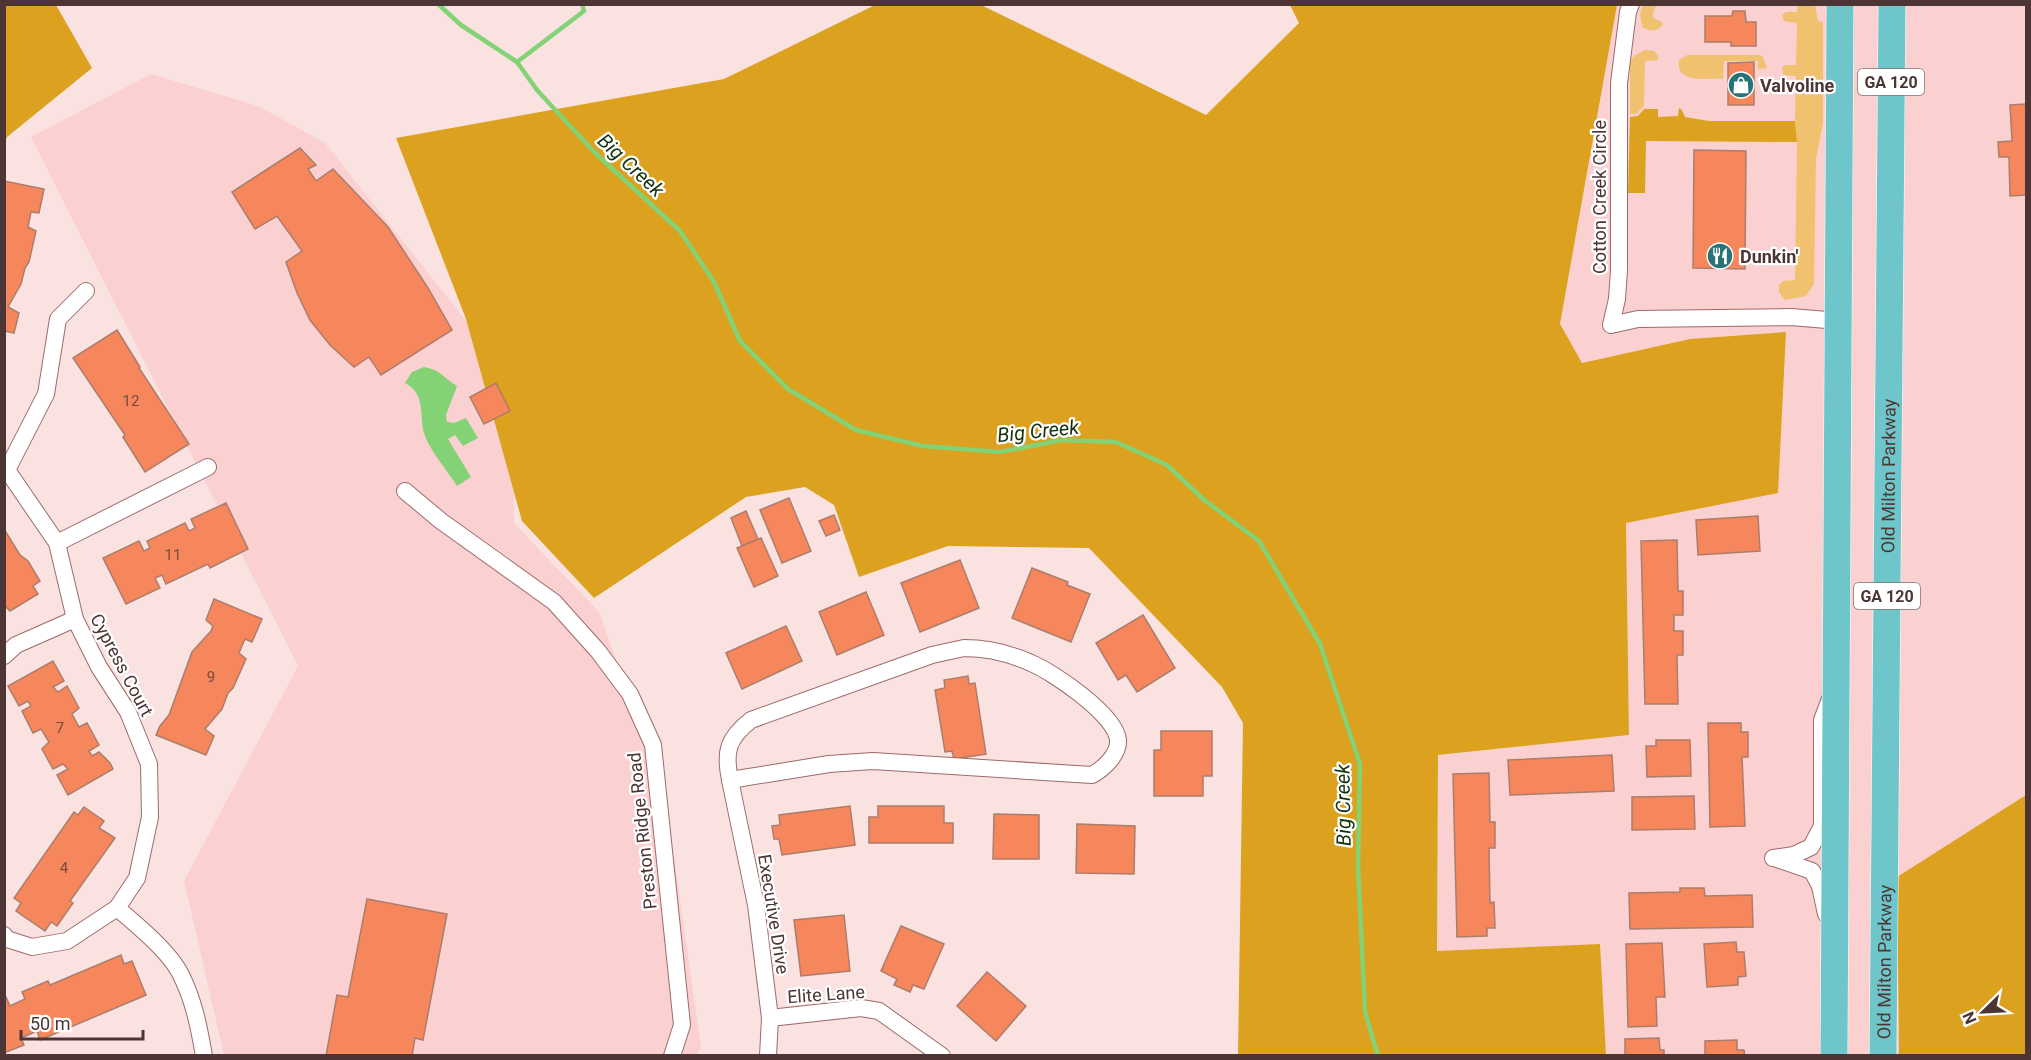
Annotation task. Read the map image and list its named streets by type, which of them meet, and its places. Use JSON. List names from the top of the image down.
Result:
{
  "streets": {
    "highway": ["GA 120", "Old Milton Parkway"],
    "street": [
      "Cotton Creek Circle",
      "Cypress Court",
      "Preston Ridge Road",
      "Executive Drive",
      "Elite Lane"
    ]
  },
  "crossings": [
    ["GA 120", "Cotton Creek Circle"],
    ["Executive Drive", "Elite Lane"]
  ],
  "water": ["Big Creek"],
  "places": {
    "shop": ["Valvoline"],
    "restaurant": ["Dunkin'"]
  },
  "house_numbers": [
    "12",
    "11",
    "9",
    "7",
    "4"
  ],
  "scale_bar": "50 m",
  "north": "bottom left"
}
